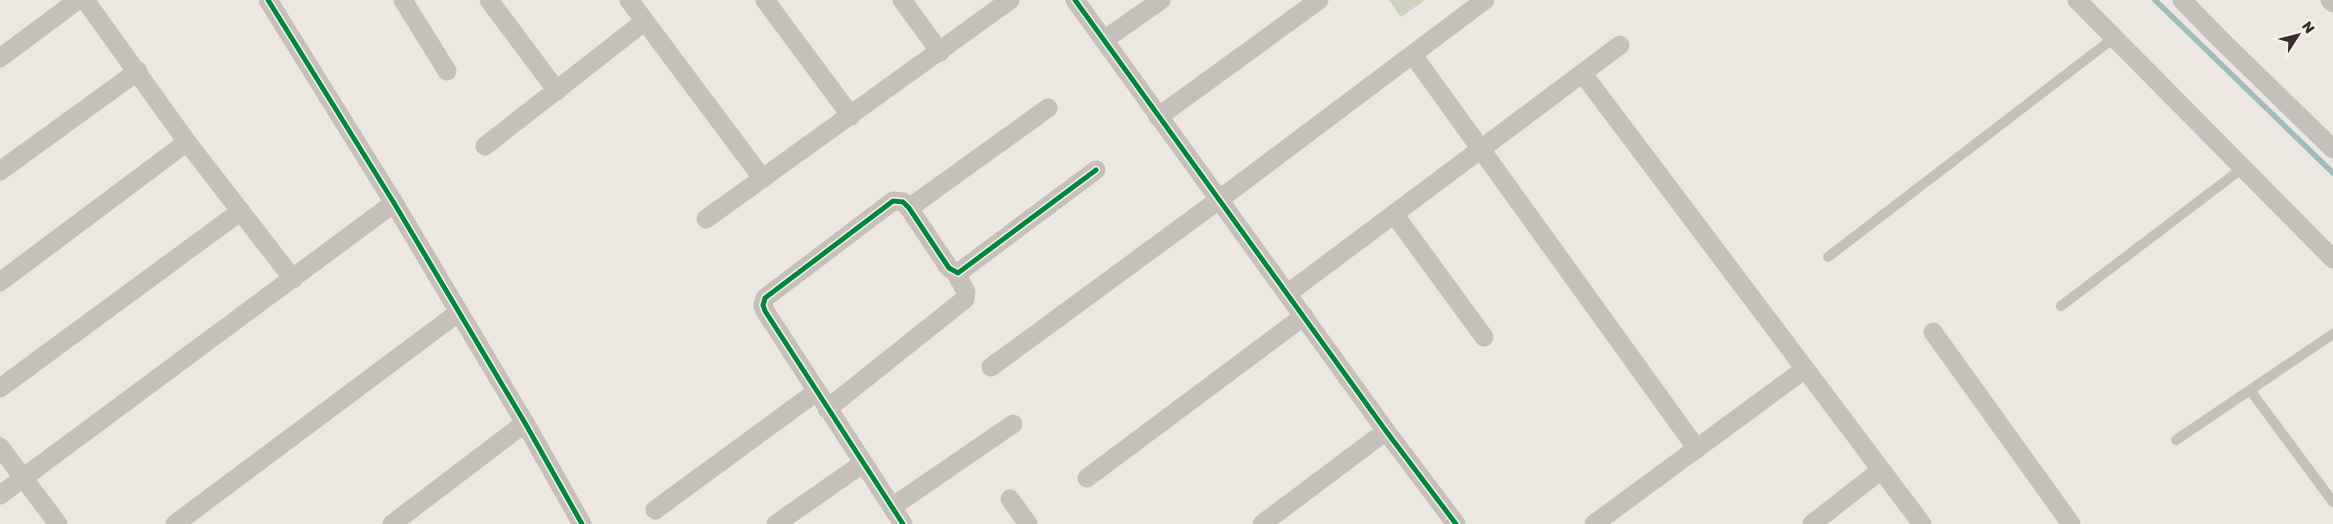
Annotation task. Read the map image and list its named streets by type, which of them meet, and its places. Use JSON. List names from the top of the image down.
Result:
{
  "north": "top right"
}
